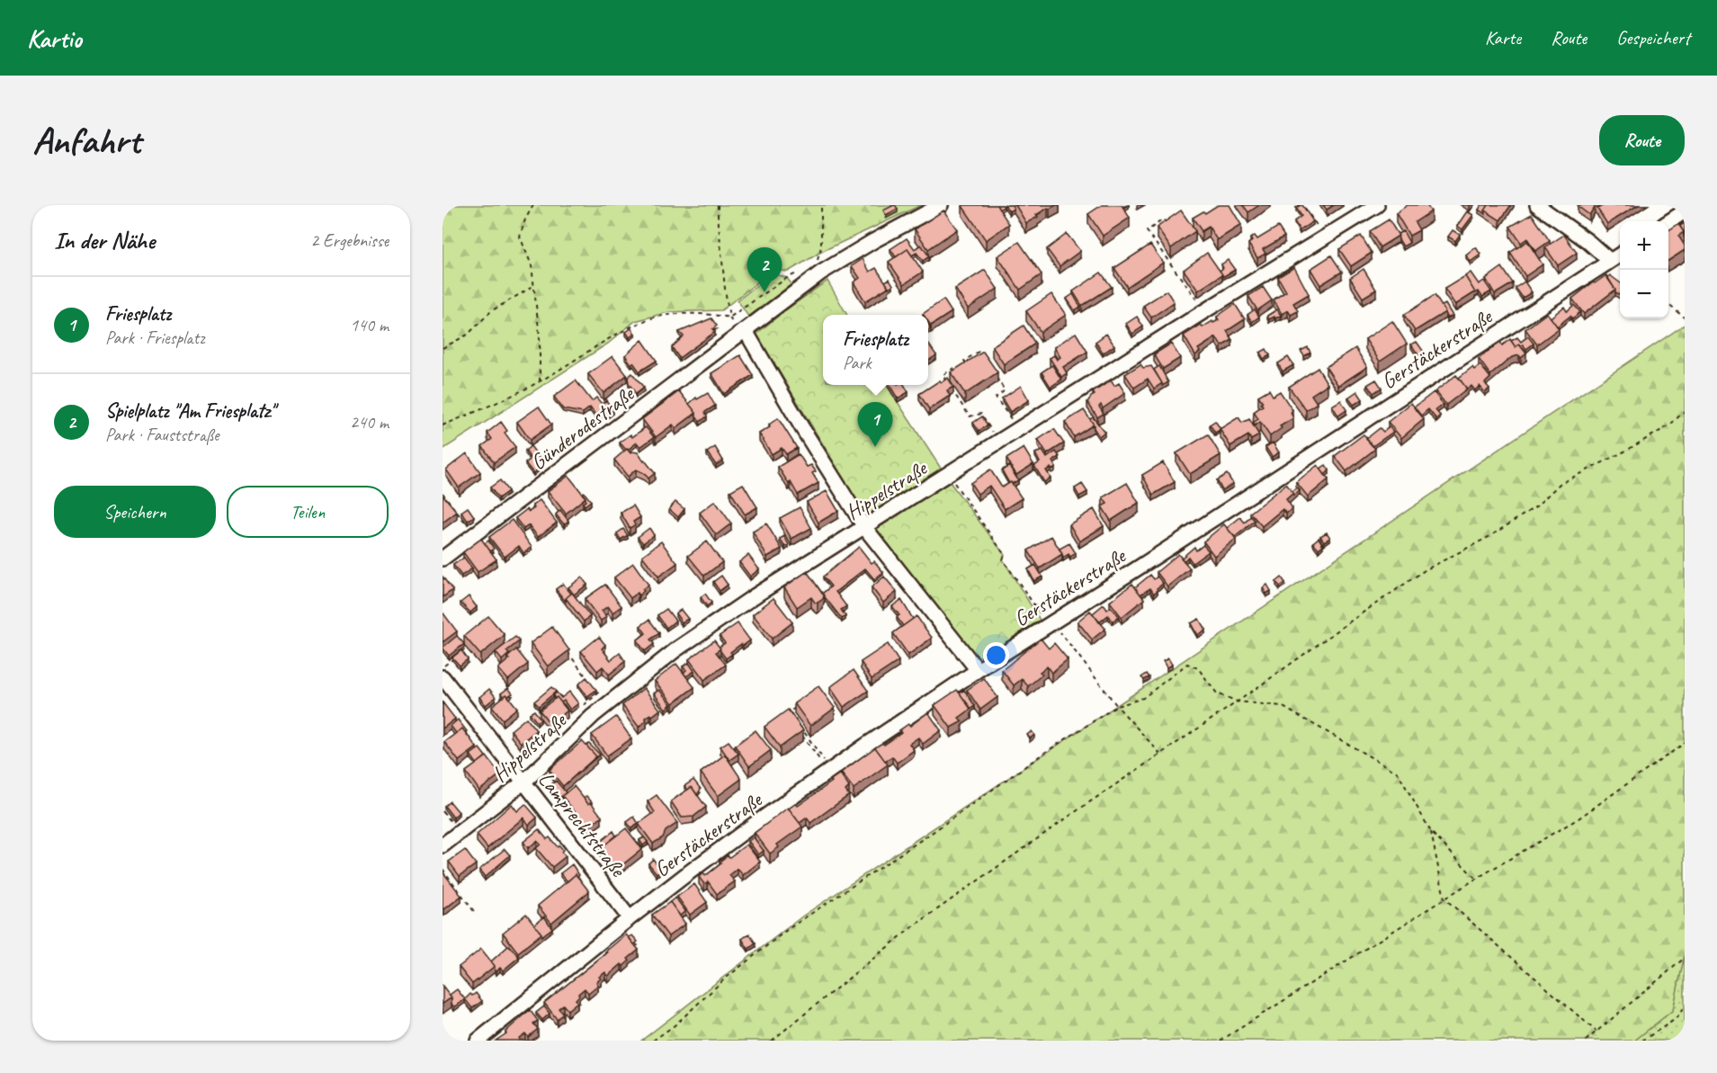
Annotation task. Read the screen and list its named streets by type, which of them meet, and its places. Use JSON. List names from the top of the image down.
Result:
{
  "streets": {
    "street": [
      "Gerstäckerstraße",
      "Günderodestraße",
      "Hippelstraße",
      "Lamprechtstraße"
    ]
  },
  "crossings": [
    ["Gerstäckerstraße", "Lamprechtstraße"],
    ["Hippelstraße", "Lamprechtstraße"]
  ],
  "page": {
    "header": "Kartio",
    "nav": ["Karte", "Route", "Gespeichert"],
    "buttons": [
      "Route",
      ["Speichern", "Teilen"]
    ],
    "title": "Anfahrt",
    "heading": ["In der Nähe", "2 Ergebnisse"],
    "map_buttons": ["+", "−"],
    "pins": ["2", "1"],
    "list": [
      {
        "mark": "1",
        "name": "Friesplatz",
        "note": "Park · Friesplatz",
        "value": "140 m"
      },
      {
        "mark": "2",
        "name": "Spielplatz \"Am Friesplatz\"",
        "note": "Park · Fauststraße",
        "value": "240 m"
      }
    ],
    "popup": ["Friesplatz", "Park"]
  }
}
